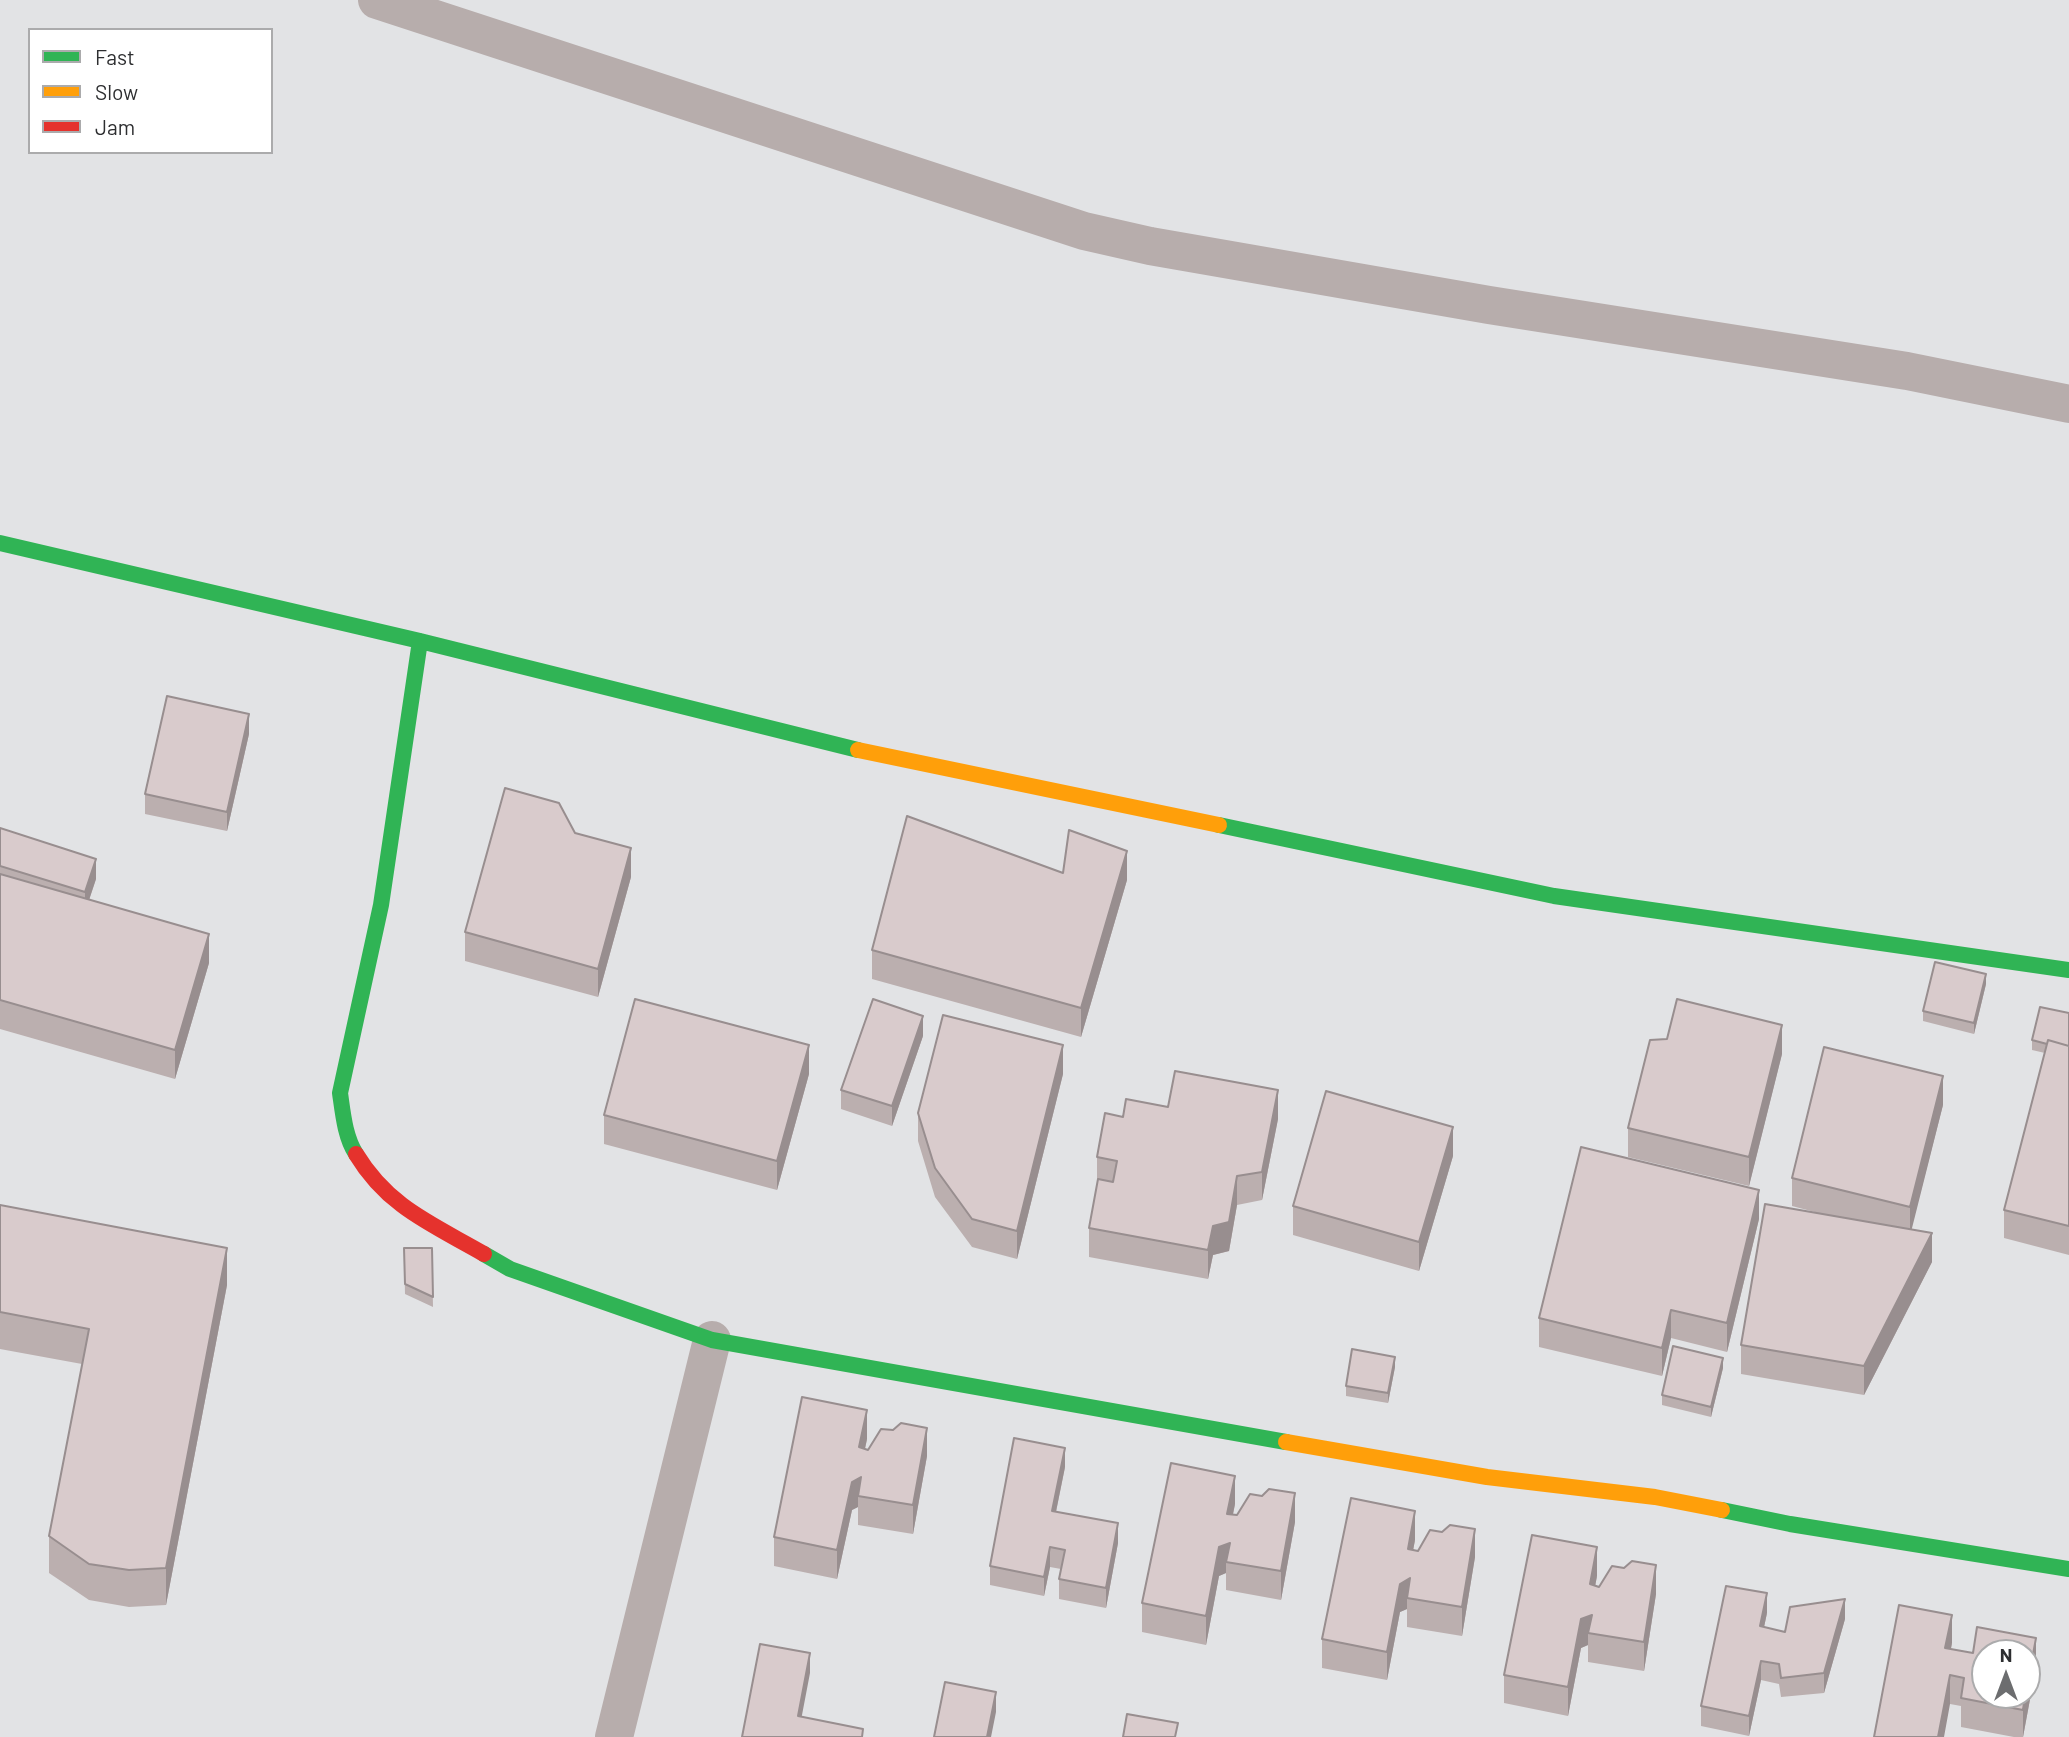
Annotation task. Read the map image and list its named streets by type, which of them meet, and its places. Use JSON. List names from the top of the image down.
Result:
{
  "legend": ["Fast", "Slow", "Jam"],
  "north": "top"
}
